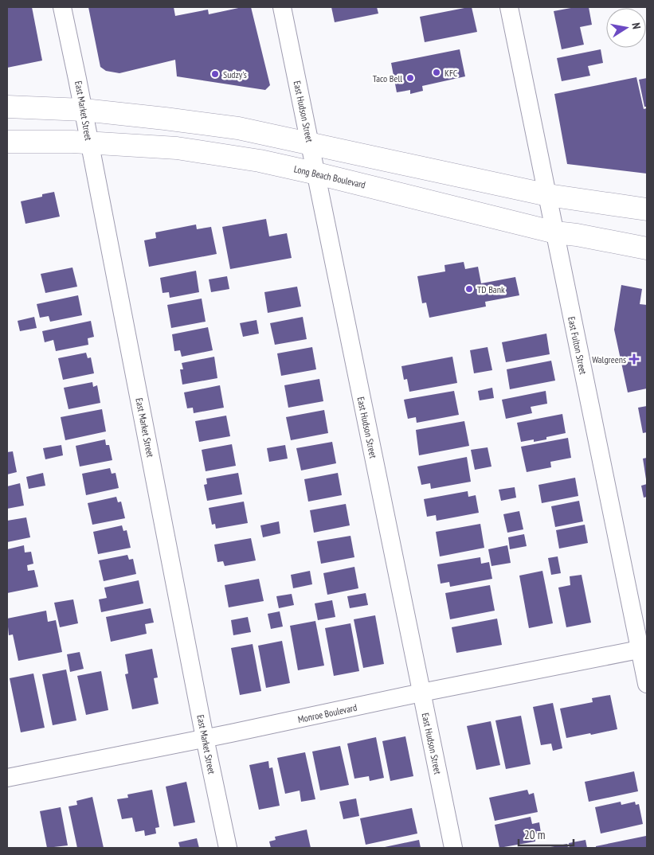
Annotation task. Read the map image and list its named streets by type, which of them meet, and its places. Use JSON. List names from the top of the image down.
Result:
{
  "streets": {
    "main road": ["Long Beach Boulevard"],
    "street": [
      "East Market Street",
      "East Hudson Street",
      "East Fulton Street",
      "Monroe Boulevard"
    ]
  },
  "crossings": [
    ["East Market Street", "Long Beach Boulevard"],
    ["East Market Street", "Monroe Boulevard"],
    ["East Hudson Street", "Long Beach Boulevard"],
    ["East Hudson Street", "Monroe Boulevard"],
    ["Long Beach Boulevard", "East Fulton Street"],
    ["East Fulton Street", "Monroe Boulevard"]
  ],
  "places": {
    "other": [
      "KFC",
      "Sudzy's",
      "Taco Bell",
      "TD Bank"
    ],
    "health": ["Walgreens"]
  },
  "scale_bar": "20 m",
  "north": "right"
}
